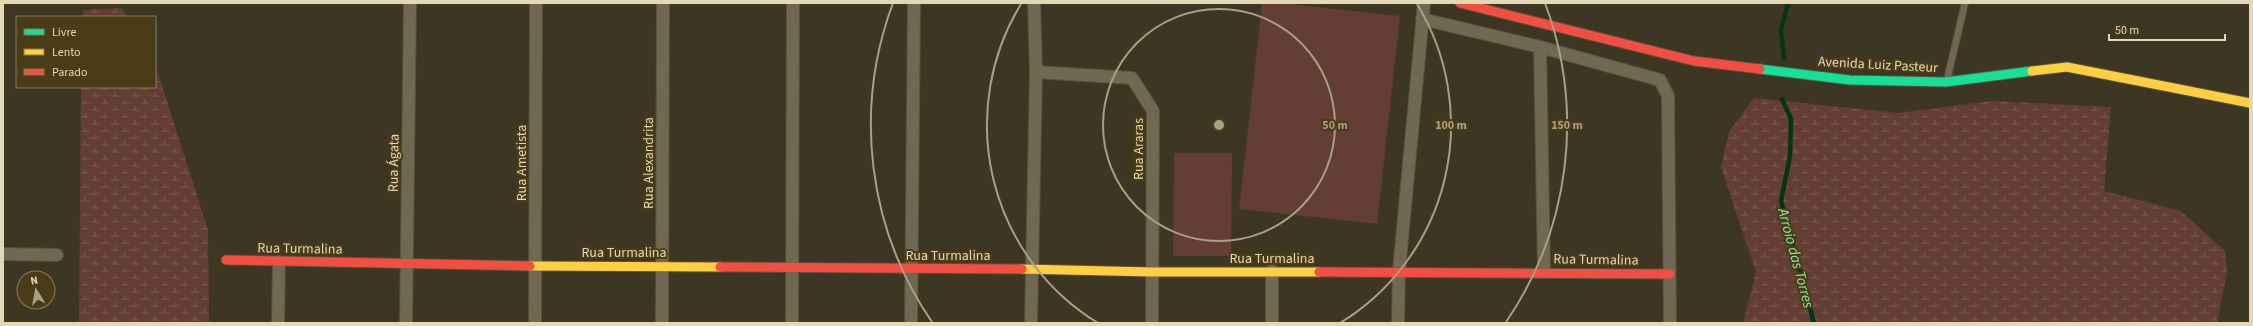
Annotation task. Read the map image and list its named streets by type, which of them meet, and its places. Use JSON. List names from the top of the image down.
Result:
{
  "streets": {
    "street": [
      "Avenida Luiz Pasteur",
      "Rua Araras",
      "Rua Ágata",
      "Rua Ametista",
      "Rua Alexandrita",
      "Rua Turmalina"
    ]
  },
  "crossings": [
    ["Rua Araras", "Rua Turmalina"],
    ["Rua Ágata", "Rua Turmalina"],
    ["Rua Ametista", "Rua Turmalina"],
    ["Rua Alexandrita", "Rua Turmalina"]
  ],
  "water": ["Arroio das Torres"],
  "legend": ["Livre", "Lento", "Parado"],
  "scale_bar": "50 m",
  "north": "top",
  "rings": ["50 m", "100 m", "150 m"]
}
